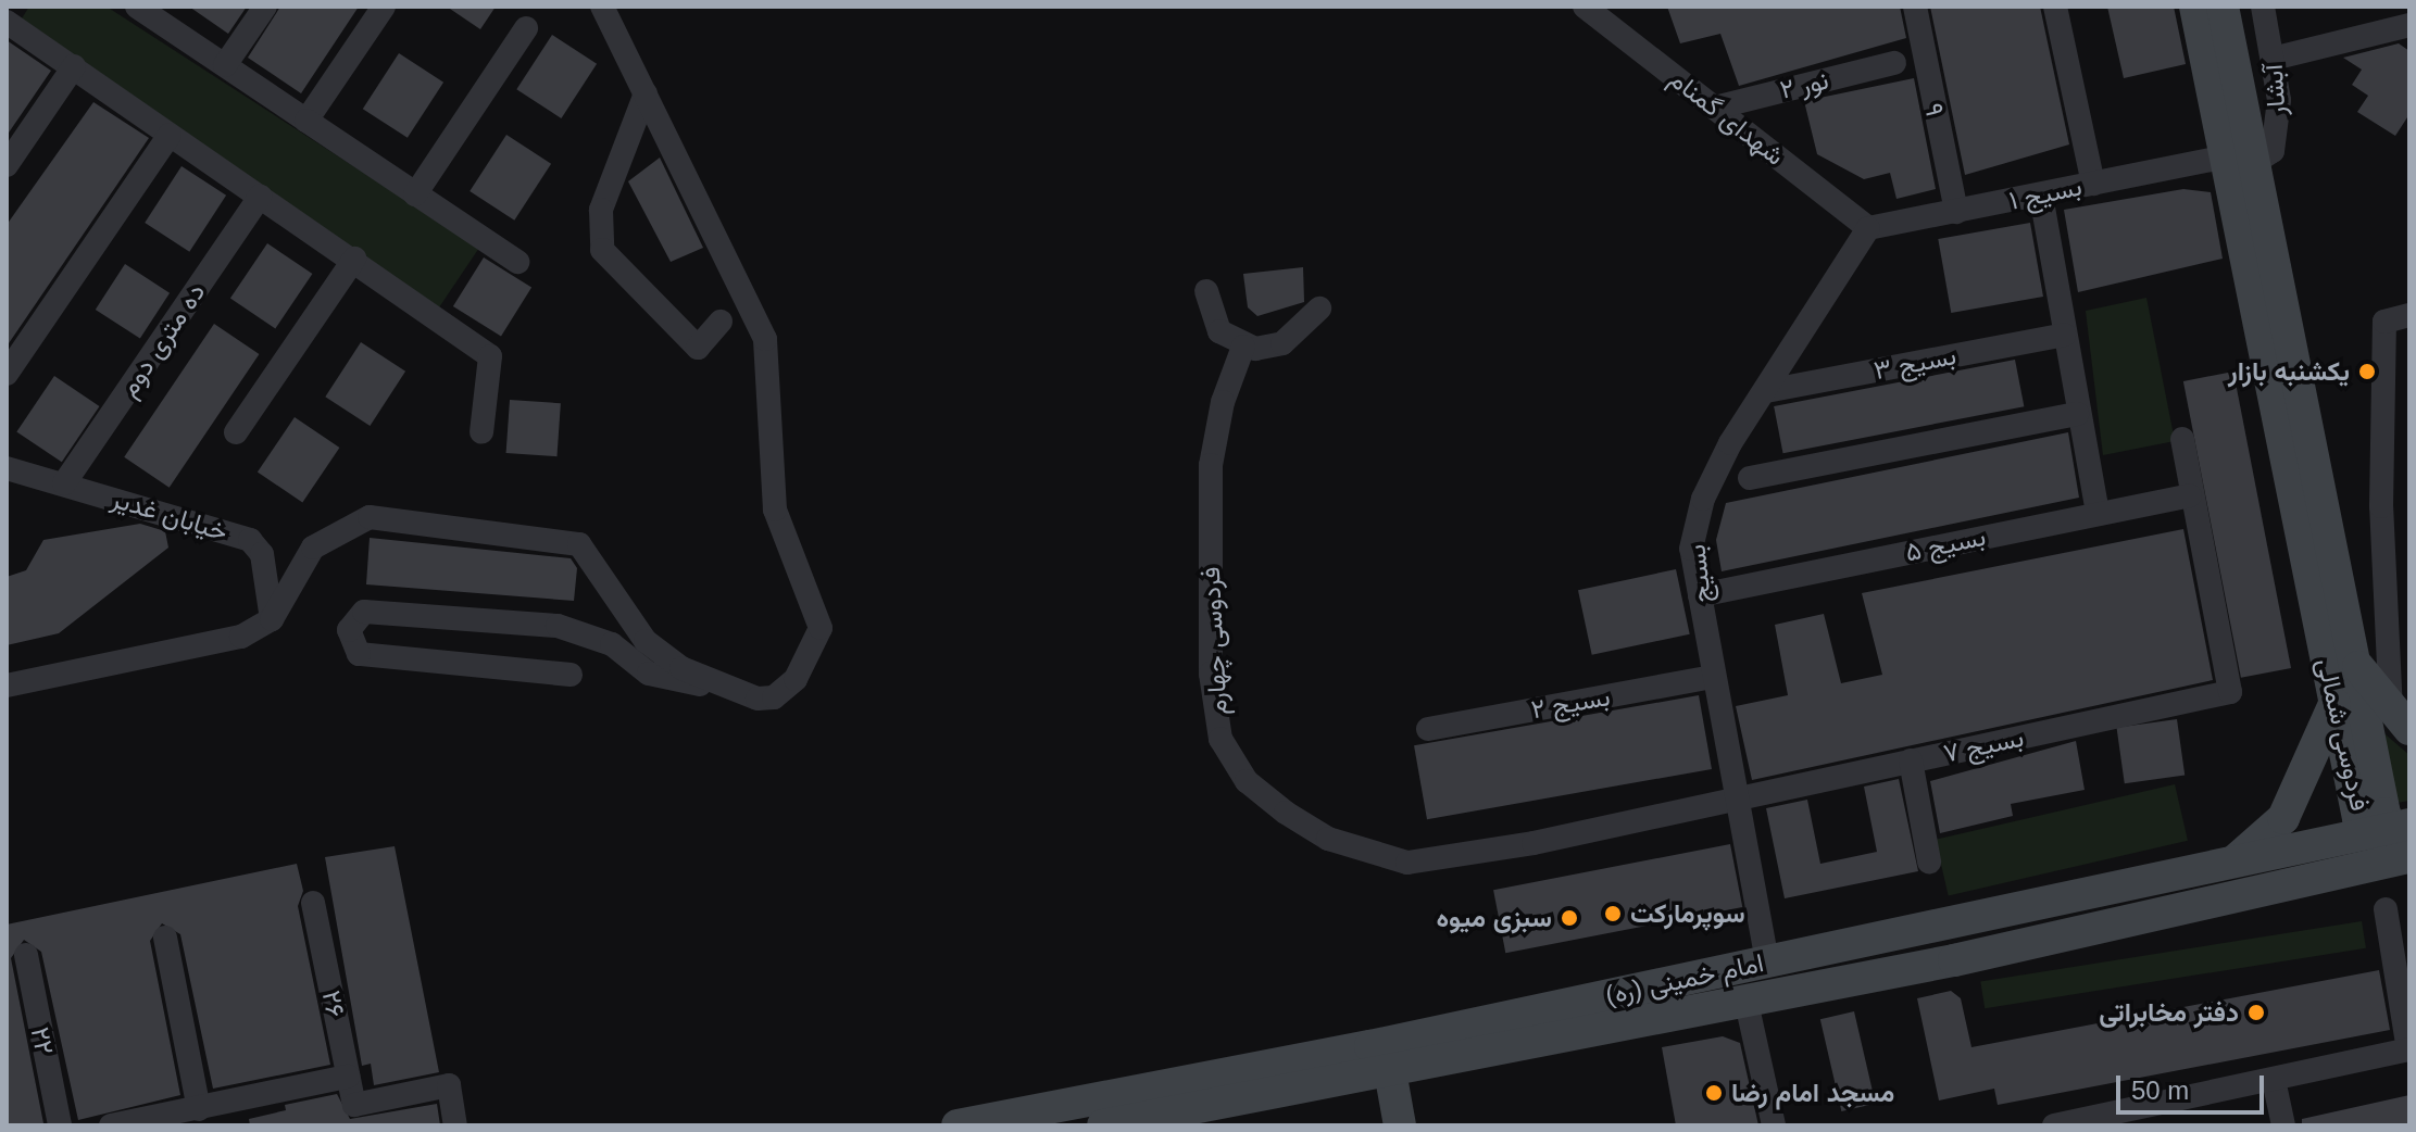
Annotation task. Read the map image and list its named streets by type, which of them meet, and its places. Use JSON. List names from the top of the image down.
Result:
{
  "streets": {
    "main road": ["فردوسی شمالی", "امام خمینی (ره)"],
    "street": [
      "نور ۲",
      "آبشار",
      "۹",
      "شهدای گمنام",
      "بسیج ۱",
      "ده متری دوم",
      "بسیج ۳",
      "خیابان غدیر",
      "بسیج ۵",
      "بسیج",
      "فردوسی چهارم",
      "بسیج ۲",
      "بسیج ۷",
      "۲۶",
      "۲۲"
    ]
  },
  "crossings": [
    ["نور ۲", "شهدای گمنام"],
    ["آبشار", "بسیج ۱"],
    ["آبشار", "فردوسی شمالی"],
    ["۹", "بسیج ۱"],
    ["شهدای گمنام", "بسیج ۱"],
    ["شهدای گمنام", "بسیج"],
    ["بسیج ۱", "بسیج"],
    ["بسیج ۱", "فردوسی شمالی"],
    ["ده متری دوم", "خیابان غدیر"],
    ["بسیج ۳", "بسیج"],
    ["بسیج ۵", "بسیج"],
    ["بسیج ۵", "بسیج ۷"],
    ["بسیج", "فردوسی چهارم"],
    ["بسیج", "بسیج ۲"],
    ["بسیج", "بسیج ۷"],
    ["بسیج", "امام خمینی (ره)"],
    ["فردوسی چهارم", "بسیج ۷"],
    ["فردوسی شمالی", "امام خمینی (ره)"]
  ],
  "places": [
    "یکشنبه بازار",
    "سوپرمارکت",
    "سبزی میوه",
    "دفتر مخابراتی",
    "مسجد امام رضا"
  ],
  "scale_bar": "50 m"
}
